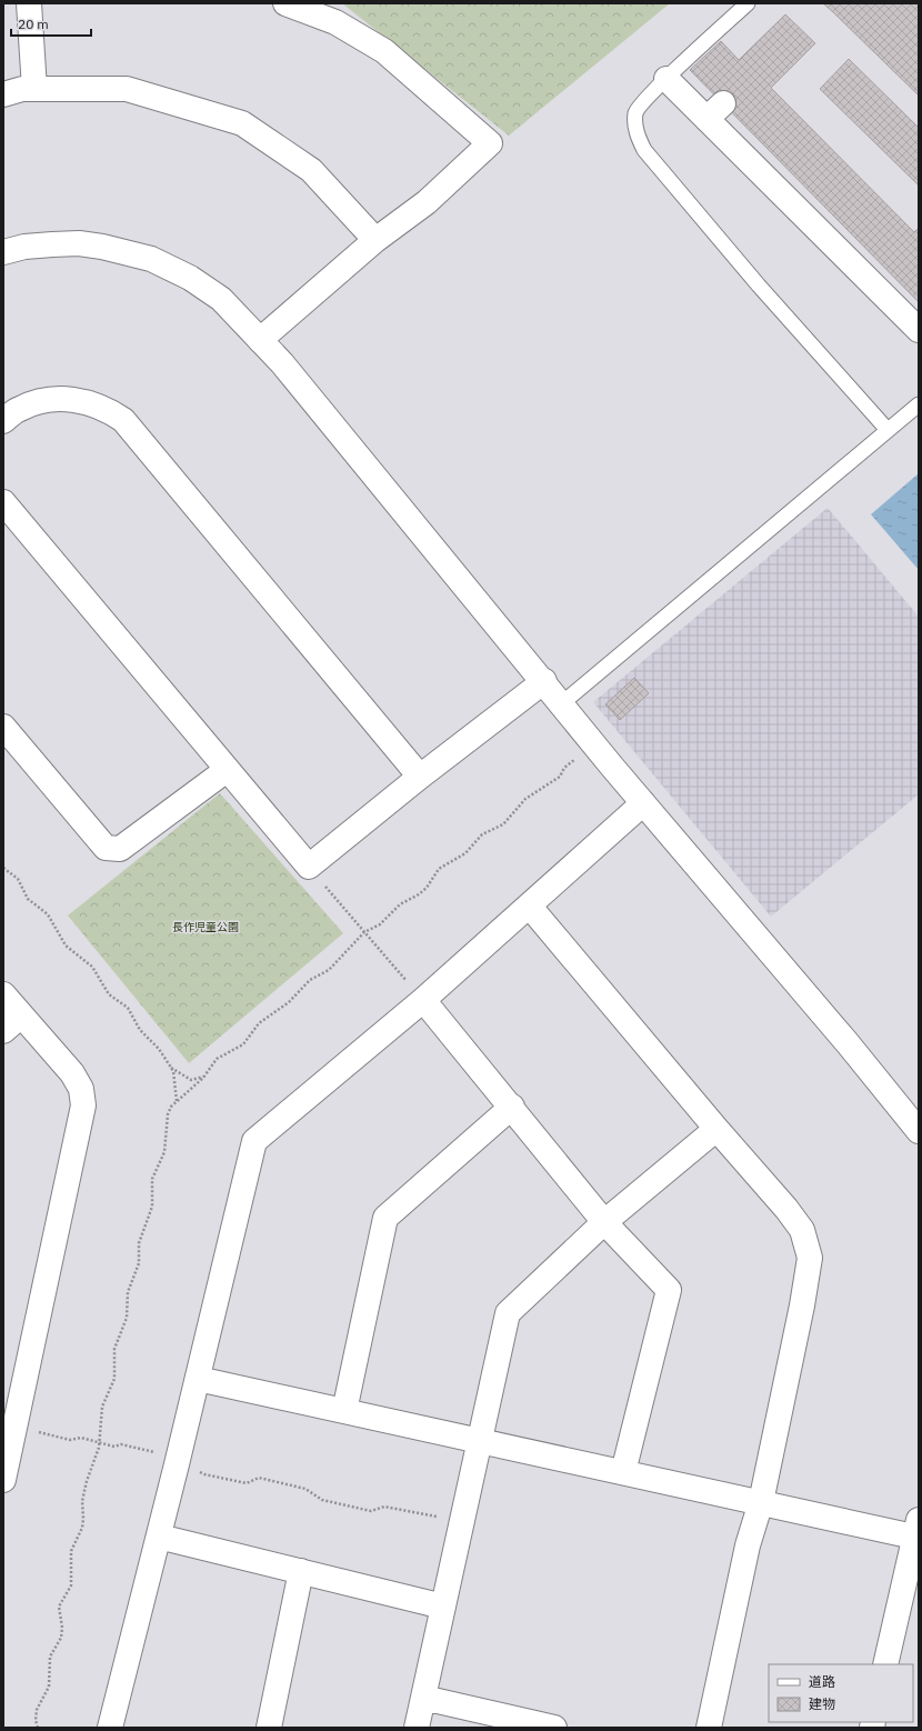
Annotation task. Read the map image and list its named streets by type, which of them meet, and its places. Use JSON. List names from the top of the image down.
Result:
{
  "parks": ["長作児童公園"],
  "legend": ["道路", "建物"],
  "scale_bar": "20 m"
}
